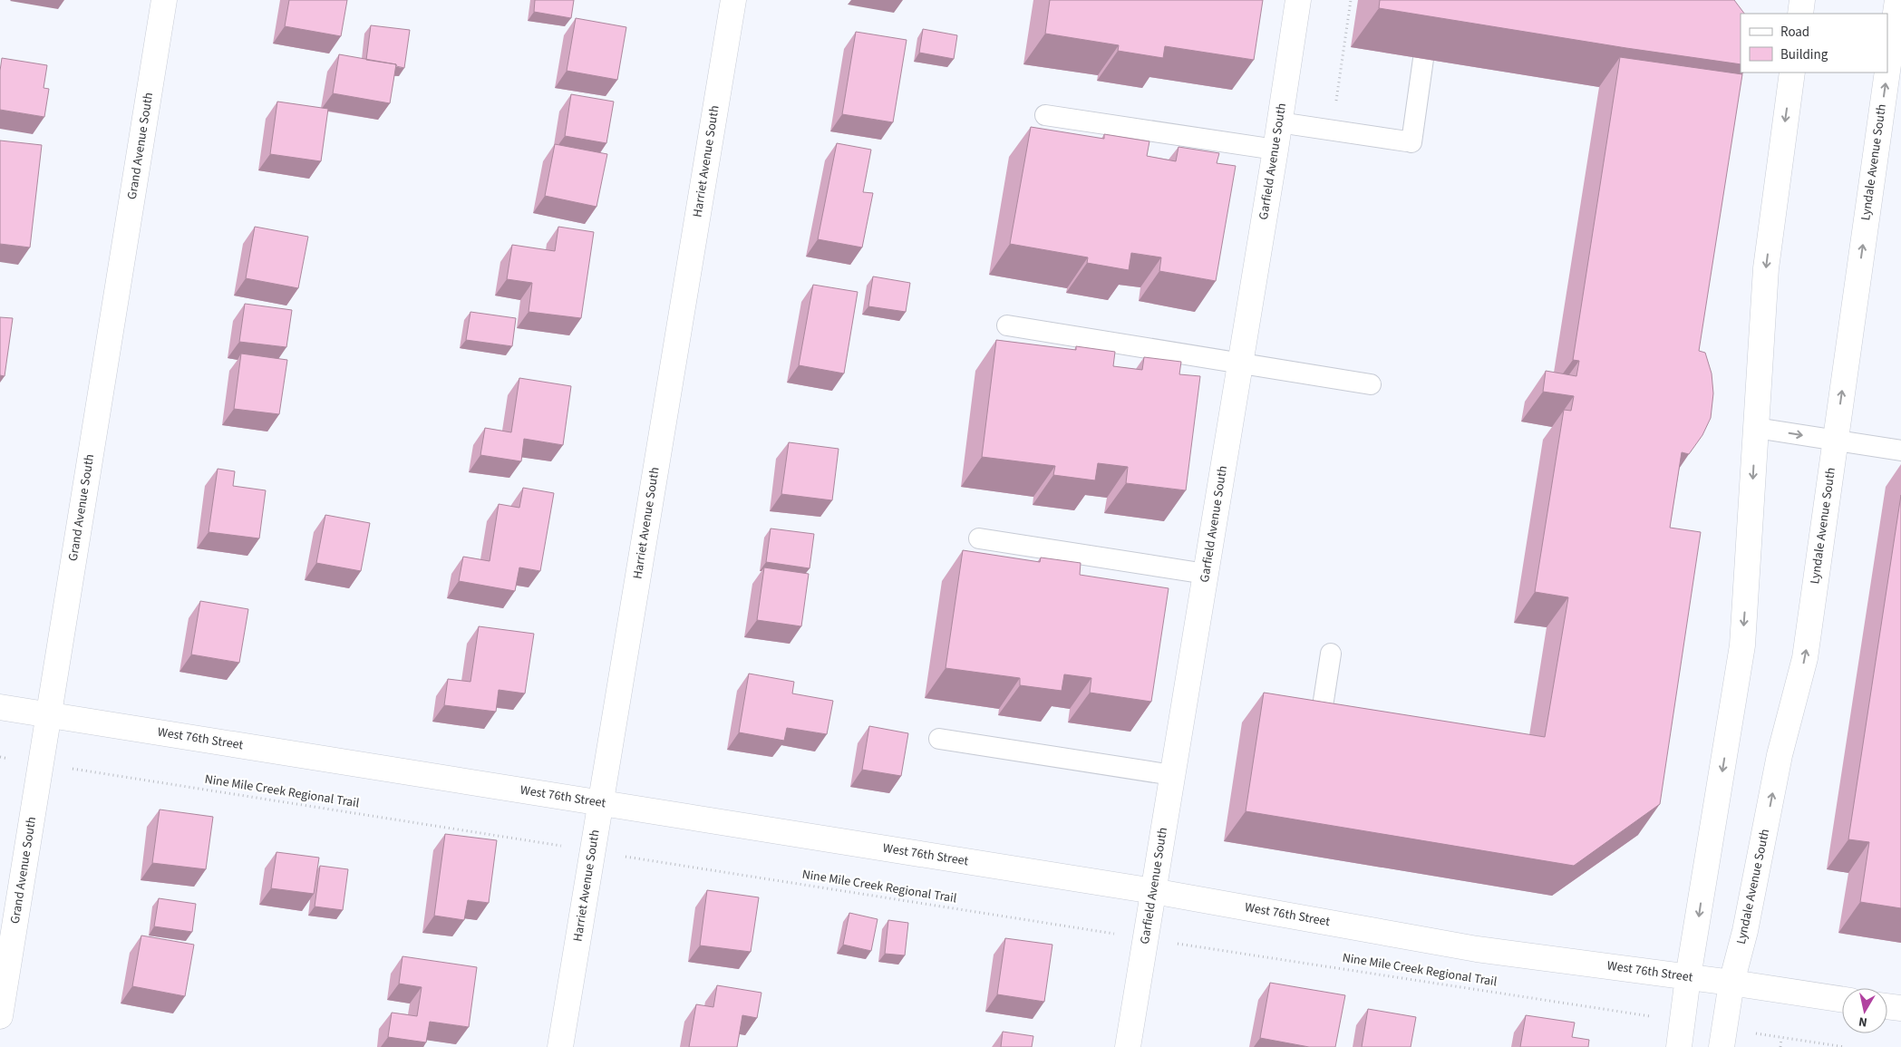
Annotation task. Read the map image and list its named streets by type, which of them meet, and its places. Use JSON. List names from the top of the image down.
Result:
{
  "streets": {
    "street": [
      "Grand Avenue South",
      "Harriet Avenue South",
      "Garfield Avenue South",
      "Lyndale Avenue South",
      "West 76th Street"
    ],
    "path": ["Nine Mile Creek Regional Trail"]
  },
  "crossings": [
    ["Grand Avenue South", "West 76th Street"],
    ["Grand Avenue South", "Nine Mile Creek Regional Trail"],
    ["Harriet Avenue South", "West 76th Street"],
    ["Garfield Avenue South", "West 76th Street"],
    ["Lyndale Avenue South", "West 76th Street"]
  ],
  "legend": ["Road", "Building"],
  "north": "bottom"
}
